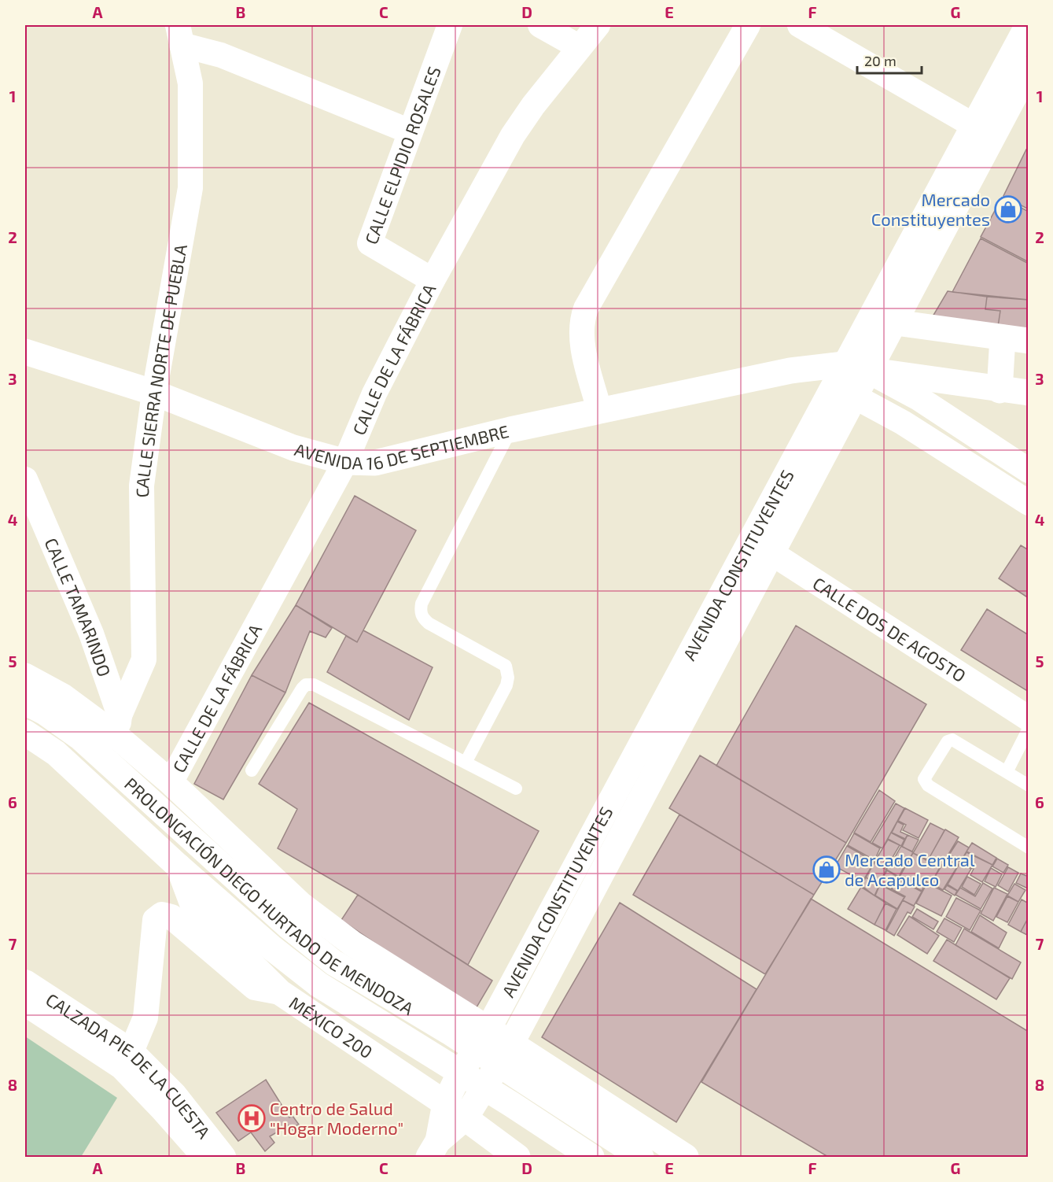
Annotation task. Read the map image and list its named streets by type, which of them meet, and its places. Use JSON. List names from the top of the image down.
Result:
{
  "streets": {
    "main road": [
      "AVENIDA 16 DE SEPTIEMBRE",
      "AVENIDA CONSTITUYENTES",
      "PROLONGACIÓN DIEGO HURTADO DE MENDOZA",
      "MÉXICO 200"
    ],
    "street": [
      "CALLE ELPIDIO ROSALES",
      "CALLE DE LA FÁBRICA",
      "CALLE SIERRA NORTE DE PUEBLA",
      "CALLE TAMARINDO",
      "CALLE DOS DE AGOSTO",
      "CALZADA PIE DE LA CUESTA"
    ]
  },
  "crossings": [
    ["CALLE ELPIDIO ROSALES", "CALLE DE LA FÁBRICA"],
    ["CALLE DE LA FÁBRICA", "AVENIDA 16 DE SEPTIEMBRE"],
    ["CALLE SIERRA NORTE DE PUEBLA", "AVENIDA 16 DE SEPTIEMBRE"],
    ["CALLE SIERRA NORTE DE PUEBLA", "CALLE TAMARINDO"],
    ["AVENIDA 16 DE SEPTIEMBRE", "AVENIDA CONSTITUYENTES"],
    ["AVENIDA CONSTITUYENTES", "CALLE DOS DE AGOSTO"],
    ["AVENIDA CONSTITUYENTES", "MÉXICO 200"],
    ["PROLONGACIÓN DIEGO HURTADO DE MENDOZA", "MÉXICO 200"]
  ],
  "places": {
    "shop": ["Mercado Constituyentes", "Mercado Central de Acapulco"],
    "hospital": ["Centro de Salud \"Hogar Moderno\""]
  },
  "scale_bar": "20 m",
  "grid": {
    "columns": [
      "A",
      "B",
      "C",
      "D",
      "E",
      "F",
      "G"
    ],
    "rows": [
      "1",
      "2",
      "3",
      "4",
      "5",
      "6",
      "7",
      "8"
    ]
  }
}
